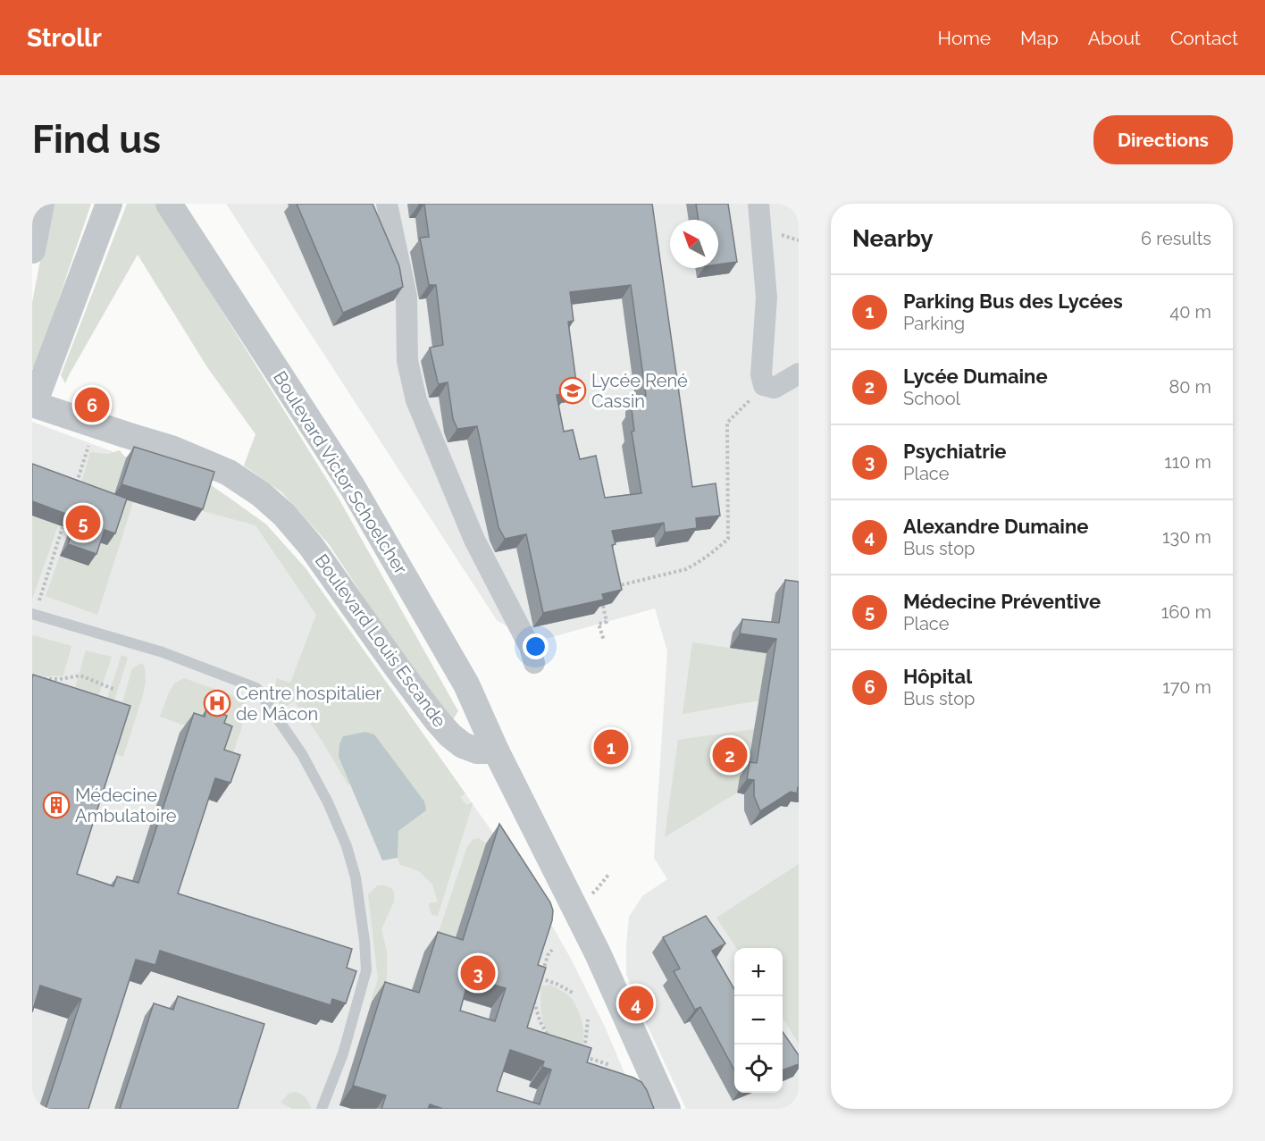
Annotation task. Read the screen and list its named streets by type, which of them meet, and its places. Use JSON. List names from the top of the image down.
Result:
{
  "streets": {
    "street": ["Boulevard Victor Schoelcher", "Boulevard Louis Escande"]
  },
  "crossings": [
    ["Boulevard Victor Schoelcher", "Boulevard Louis Escande"]
  ],
  "places": {
    "school or university": ["Lycée René Cassin"],
    "hospital": ["Centre hospitalier de Mâcon"],
    "building": ["Médecine Ambulatoire"]
  },
  "north": "top left",
  "page": {
    "header": "Strollr",
    "nav": [
      "Home",
      "Map",
      "About",
      "Contact"
    ],
    "buttons": "Directions",
    "title": "Find us",
    "heading": ["Nearby", "6 results"],
    "list": [
      {
        "mark": "1",
        "name": "Parking Bus des Lycées",
        "note": "Parking",
        "value": "40 m"
      },
      {
        "mark": "2",
        "name": "Lycée Dumaine",
        "note": "School",
        "value": "80 m"
      },
      {
        "mark": "3",
        "name": "Psychiatrie",
        "note": "Place",
        "value": "110 m"
      },
      {
        "mark": "4",
        "name": "Alexandre Dumaine",
        "note": "Bus stop",
        "value": "130 m"
      },
      {
        "mark": "5",
        "name": "Médecine Préventive",
        "note": "Place",
        "value": "160 m"
      },
      {
        "mark": "6",
        "name": "Hôpital",
        "note": "Bus stop",
        "value": "170 m"
      }
    ],
    "pins": [
      "6",
      "5",
      "1",
      "2",
      "3",
      "4"
    ],
    "map_buttons": ["+", "−"]
  }
}
